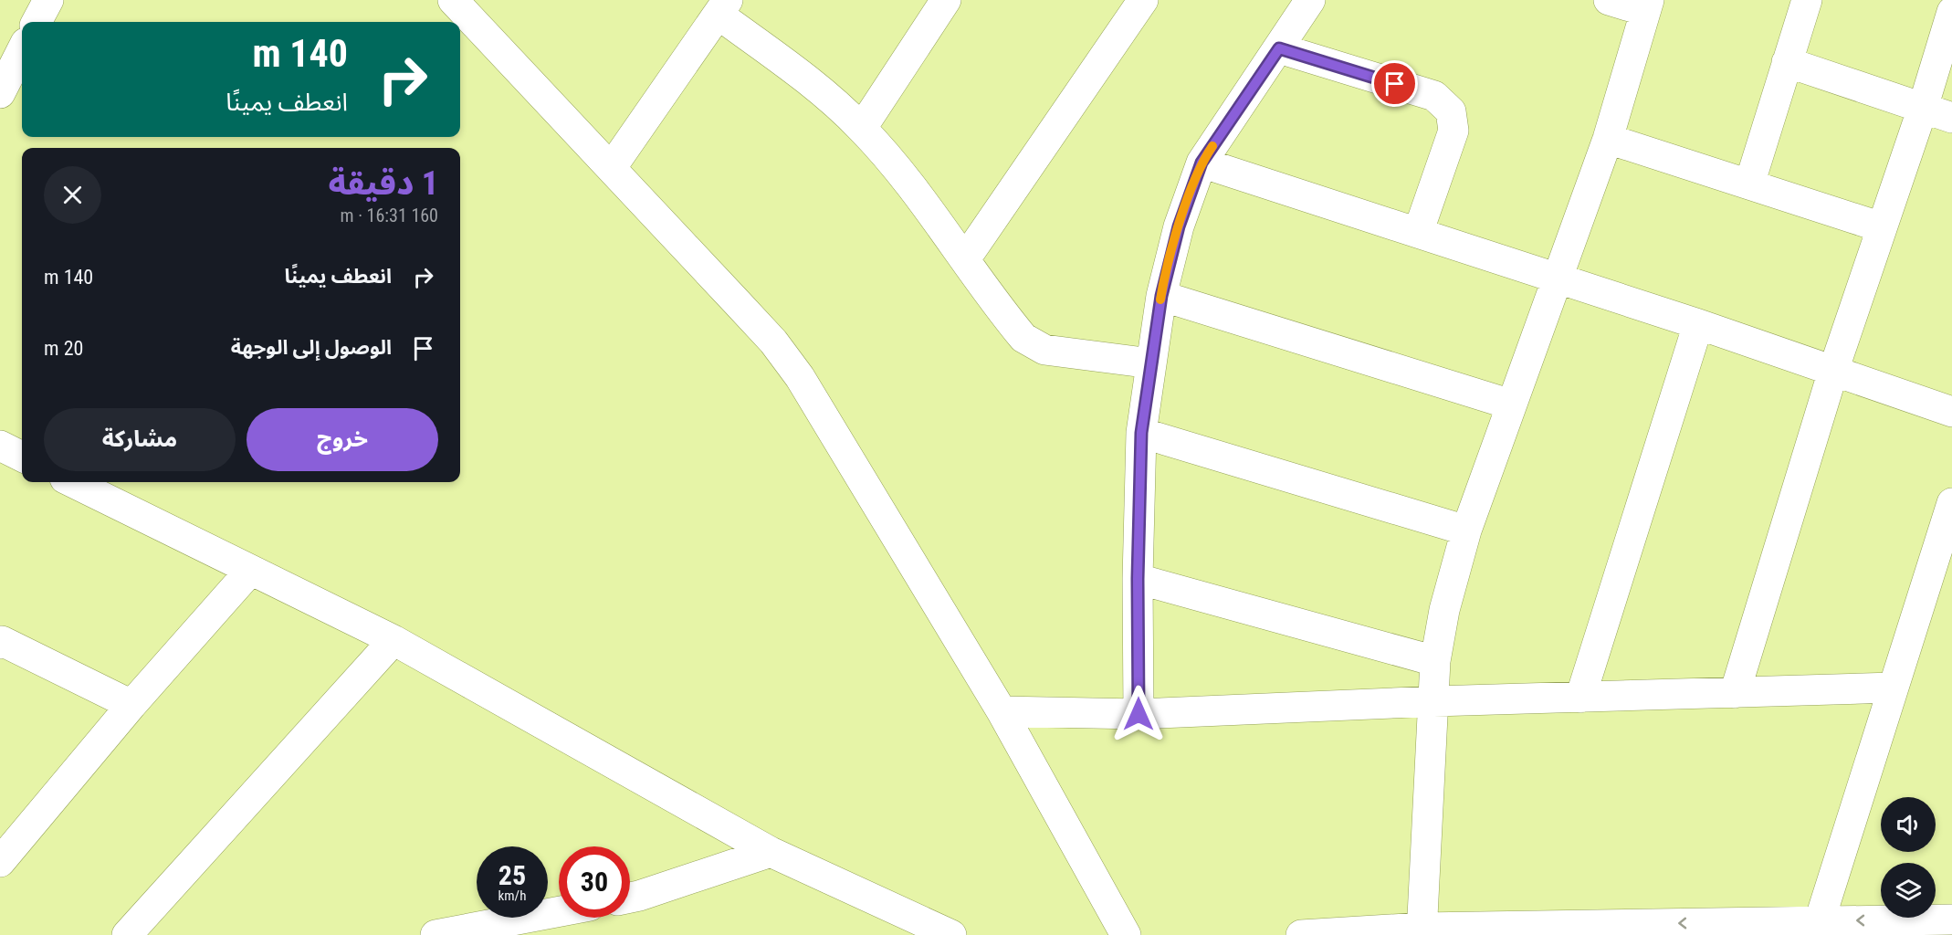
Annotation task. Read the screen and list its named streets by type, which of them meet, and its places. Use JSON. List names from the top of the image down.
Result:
{
  "page": {
    "turn": ["140 m", "انعطف يمينًا"],
    "heading": ["1 دقيقة", "160 m · 16:31"],
    "list": [
      {
        "name": "انعطف يمينًا",
        "value": "140 m"
      },
      {
        "name": "الوصول إلى الوجهة",
        "value": "20 m"
      }
    ],
    "buttons": ["خروج", "مشاركة"],
    "speed": "25 km/h",
    "limit": "30"
  }
}
